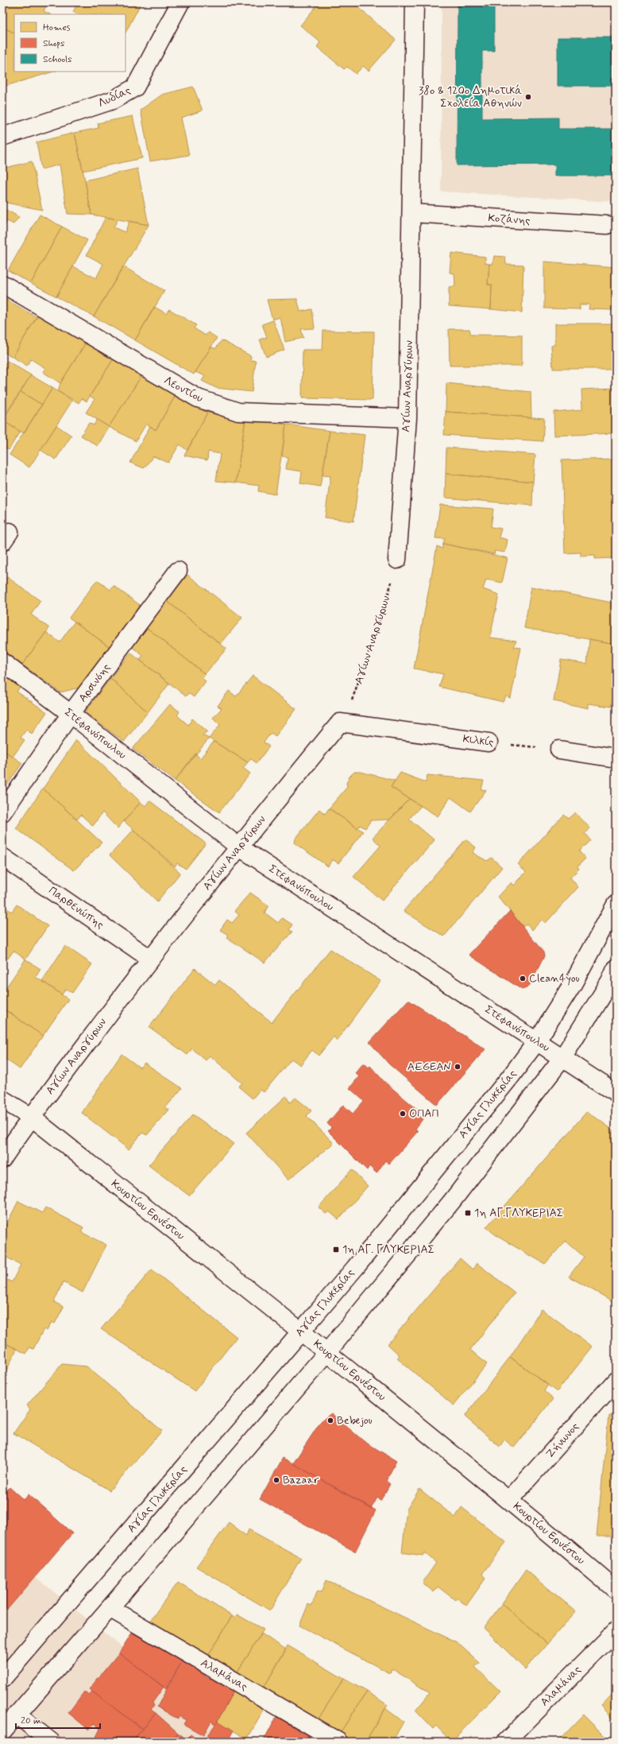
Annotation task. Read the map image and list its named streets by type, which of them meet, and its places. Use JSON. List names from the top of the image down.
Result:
{
  "streets": {
    "street": [
      "Λυδίας",
      "Κοζάνης",
      "Αγίων Αναργύρων",
      "Λεοντίου",
      "Αρσινόης",
      "Στεφανόπουλου",
      "Κιλκίς",
      "Παρθενώπης",
      "Αγίας Γλυκερίας",
      "Κουρτίου Ερνέστου",
      "Ζήνωνος",
      "Αλαμάνας"
    ]
  },
  "crossings": [
    ["Κοζάνης", "Αγίων Αναργύρων"],
    ["Αγίων Αναργύρων", "Λεοντίου"],
    ["Αγίων Αναργύρων", "Στεφανόπουλου"],
    ["Αγίων Αναργύρων", "Κιλκίς"],
    ["Αγίων Αναργύρων", "Παρθενώπης"],
    ["Αγίων Αναργύρων", "Κουρτίου Ερνέστου"],
    ["Αρσινόης", "Στεφανόπουλου"],
    ["Στεφανόπουλου", "Αγίας Γλυκερίας"],
    ["Αγίας Γλυκερίας", "Κουρτίου Ερνέστου"],
    ["Κουρτίου Ερνέστου", "Ζήνωνος"]
  ],
  "places": {
    "other": [
      "38ο & 120ο Δημοτικά Σχολεία Αθηνών",
      "Clean4you",
      "AEGEAN",
      "ΟΠΑΠ",
      "Bebejou",
      "Bazaar"
    ],
    "transit": ["1η ΑΓ.ΓΛΥΚΕΡΙΑΣ", "1η ΑΓ. ΓΛΥΚΕΡΙΑΣ"]
  },
  "legend": ["Homes", "Shops", "Schools"],
  "scale_bar": "20 m"
}
